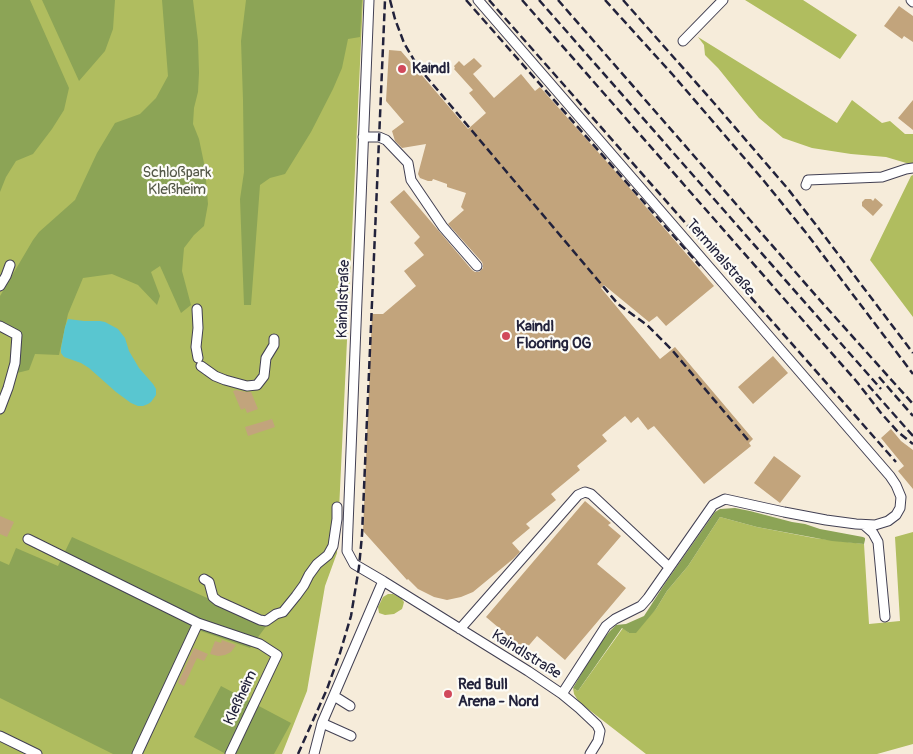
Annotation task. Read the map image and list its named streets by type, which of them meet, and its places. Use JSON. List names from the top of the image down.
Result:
{
  "streets": {
    "street": ["Terminalstraße", "Kaindlstraße", "Kleßheim"]
  },
  "crossings": [
    ["Terminalstraße", "Kaindlstraße"]
  ],
  "parks": ["Schloßpark Kleßheim"],
  "places": ["Kaindl", "Kaindl Flooring OG", "Red Bull Arena - Nord"]
}
